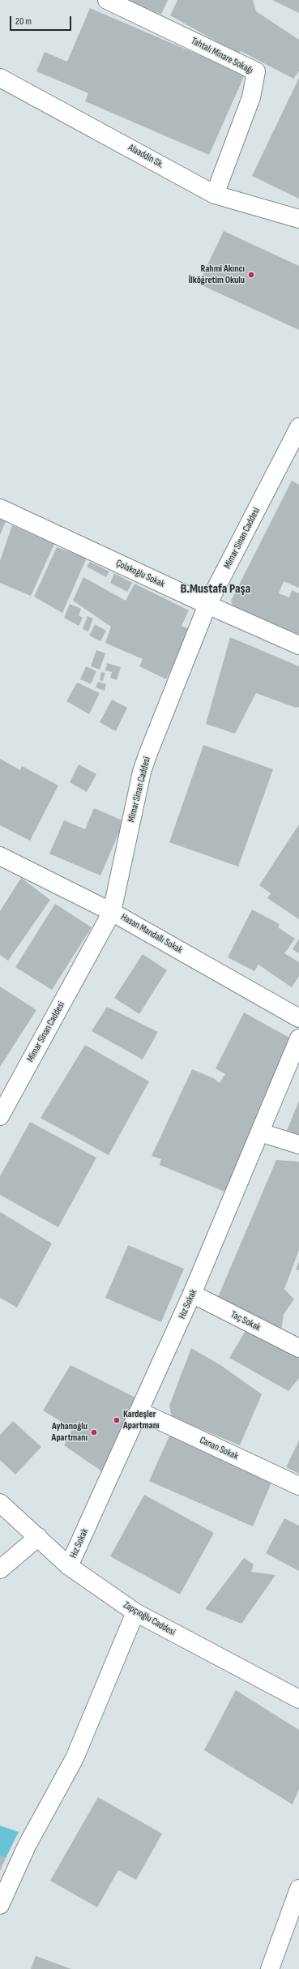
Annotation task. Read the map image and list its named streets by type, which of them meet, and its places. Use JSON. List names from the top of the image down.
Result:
{
  "streets": {
    "street": [
      "Tahtalı Minare Sokağı",
      "Alaaddin Sk.",
      "Mimar Sinan Caddesi",
      "Çolakoğlu Sokak",
      "Hasan Mandallı Sokak",
      "Hız Sokak",
      "Taç Sokak",
      "Canan Sokak",
      "Zapçıoğlu Caddesi"
    ]
  },
  "crossings": [
    ["Tahtalı Minare Sokağı", "Alaaddin Sk."],
    ["Mimar Sinan Caddesi", "Çolakoğlu Sokak"],
    ["Mimar Sinan Caddesi", "Hasan Mandallı Sokak"],
    ["Hız Sokak", "Taç Sokak"],
    ["Hız Sokak", "Canan Sokak"],
    ["Hız Sokak", "Zapçıoğlu Caddesi"]
  ],
  "districts": ["B.Mustafa Paşa"],
  "places": ["Rahmi Akıncı İlköğretim Okulu", "Kardeşler Apartmanı", "Ayhanoğlu Apartmanı"],
  "scale_bar": "20 m"
}
